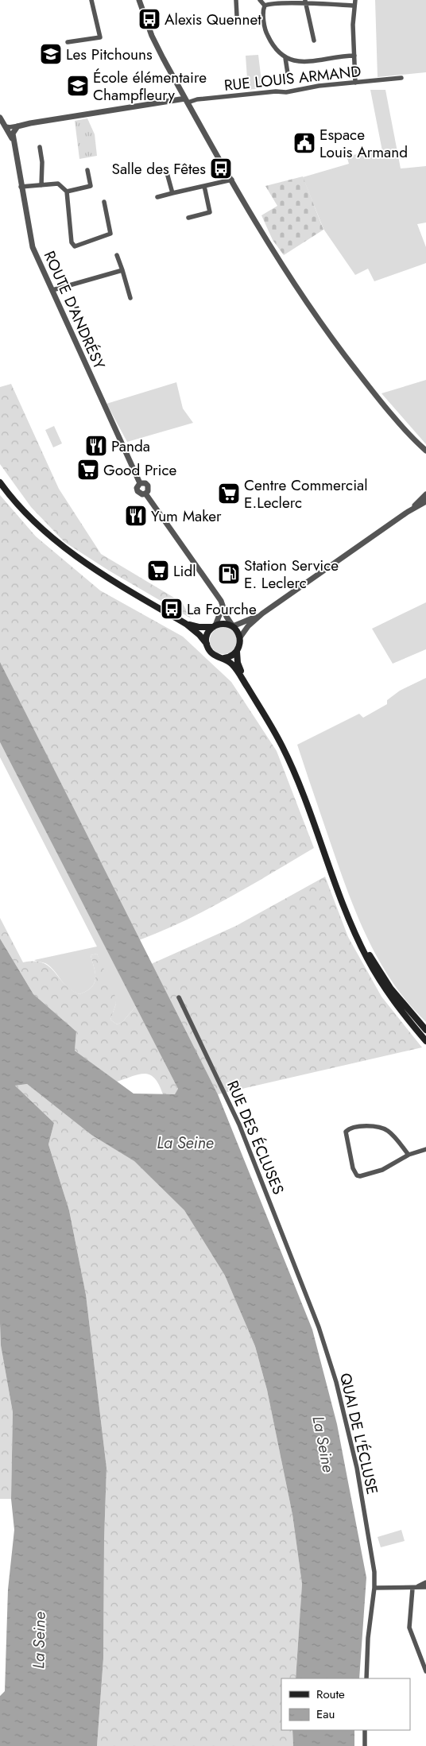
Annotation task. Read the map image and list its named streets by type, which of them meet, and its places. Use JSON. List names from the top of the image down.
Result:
{
  "streets": {
    "street": [
      "RUE LOUIS ARMAND",
      "ROUTE D'ANDRÉSY",
      "RUE DES ÉCLUSES",
      "QUAI DE L'ÉCLUSE"
    ]
  },
  "crossings": [
    ["RUE DES ÉCLUSES", "QUAI DE L'ÉCLUSE"]
  ],
  "water": ["La Seine"],
  "places": {
    "bus stop": ["Alexis Quennet", "Salle des Fêtes", "La Fourche"],
    "school or university": ["Les Pitchouns", "École élémentaire Champfleury"],
    "public building": ["Espace Louis Armand"],
    "restaurant": ["Panda", "Yum Maker"],
    "supermarket": ["Good Price", "Centre Commercial E.Leclerc", "Lidl"],
    "fuel station": ["Station Service E. Leclerc"]
  },
  "legend": ["Route", "Eau"]
}
